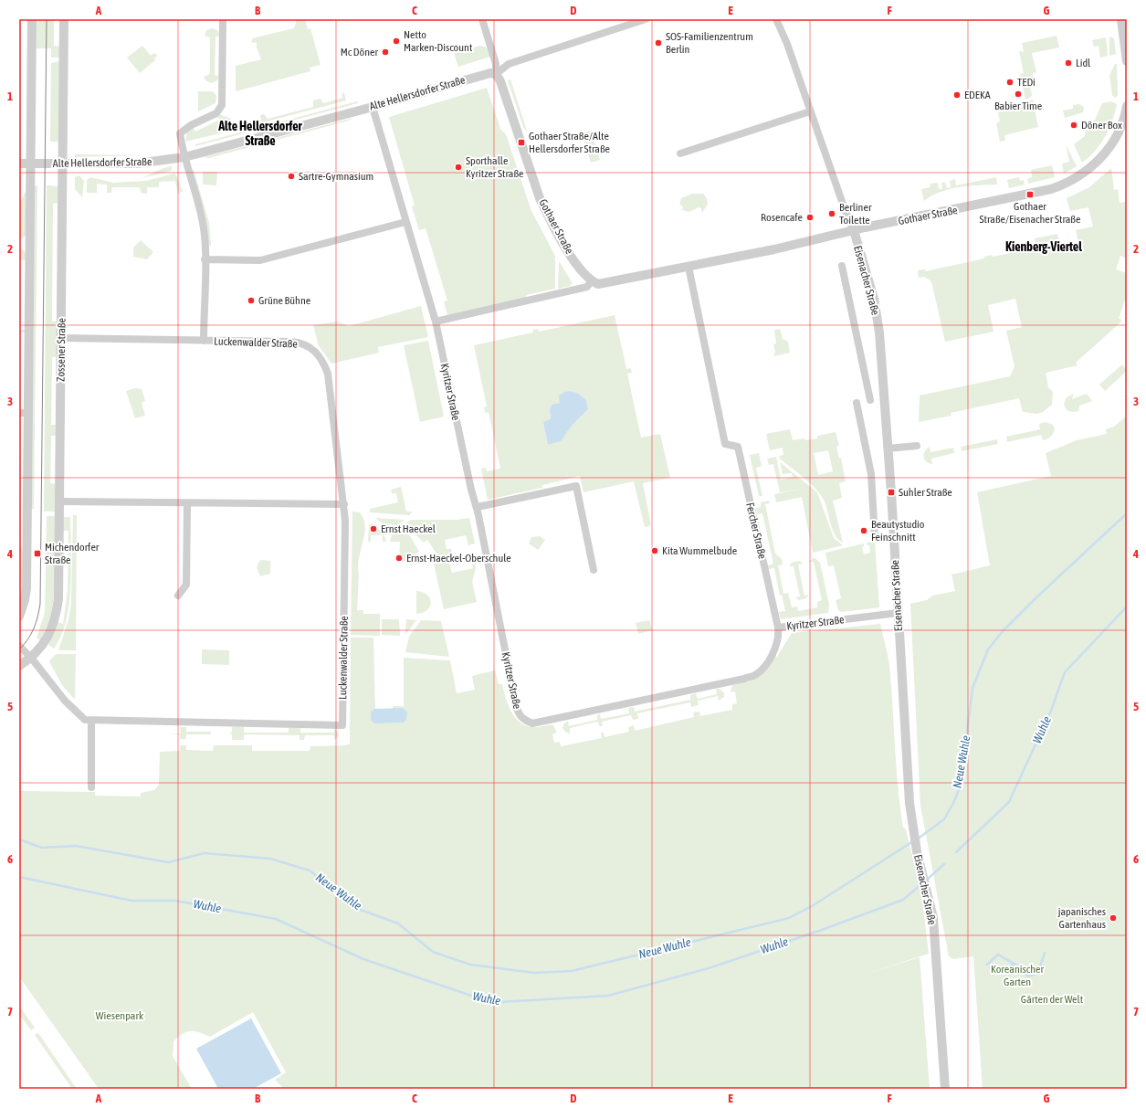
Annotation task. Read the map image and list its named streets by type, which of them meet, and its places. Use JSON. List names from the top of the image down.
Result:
{
  "streets": {
    "street": [
      "Alte Hellersdorfer Straße",
      "Gothaer Straße",
      "Eisenacher Straße",
      "Luckenwalder Straße",
      "Zossener Straße",
      "Kyritzer Straße",
      "Fercher Straße"
    ]
  },
  "crossings": [
    ["Alte Hellersdorfer Straße", "Gothaer Straße"],
    ["Alte Hellersdorfer Straße", "Luckenwalder Straße"],
    ["Alte Hellersdorfer Straße", "Zossener Straße"],
    ["Alte Hellersdorfer Straße", "Kyritzer Straße"],
    ["Gothaer Straße", "Eisenacher Straße"],
    ["Gothaer Straße", "Fercher Straße"],
    ["Eisenacher Straße", "Kyritzer Straße"],
    ["Luckenwalder Straße", "Zossener Straße"],
    ["Kyritzer Straße", "Fercher Straße"]
  ],
  "districts": ["Alte Hellersdorfer Straße", "Kienberg-Viertel"],
  "water": ["Wuhle", "Neue Wuhle"],
  "parks": ["Koreanischer Garten", "Gärten der Welt", "Wiesenpark"],
  "places": {
    "other": [
      "Netto Marken-Discount",
      "SOS-Familienzentrum Berlin",
      "Mc Döner",
      "Lidl",
      "TEDi",
      "Babier Time",
      "EDEKA",
      "Döner Box",
      "Sporthalle Kyritzer Straße",
      "Sartre-Gymnasium",
      "Berliner Toilette",
      "Rosencafe",
      "Grüne Bühne",
      "Ernst Haeckel",
      "Beautystudio Feinschnitt",
      "Kita Wummelbude",
      "Ernst-Haeckel-Oberschule",
      "japanisches Gartenhaus"
    ],
    "transit": [
      "Gothaer Straße/Alte Hellersdorfer Straße",
      "Gothaer Straße/Eisenacher Straße",
      "Suhler Straße",
      "Michendorfer Straße"
    ]
  },
  "grid": {
    "columns": [
      "A",
      "B",
      "C",
      "D",
      "E",
      "F",
      "G"
    ],
    "rows": [
      "1",
      "2",
      "3",
      "4",
      "5",
      "6",
      "7"
    ]
  }
}
